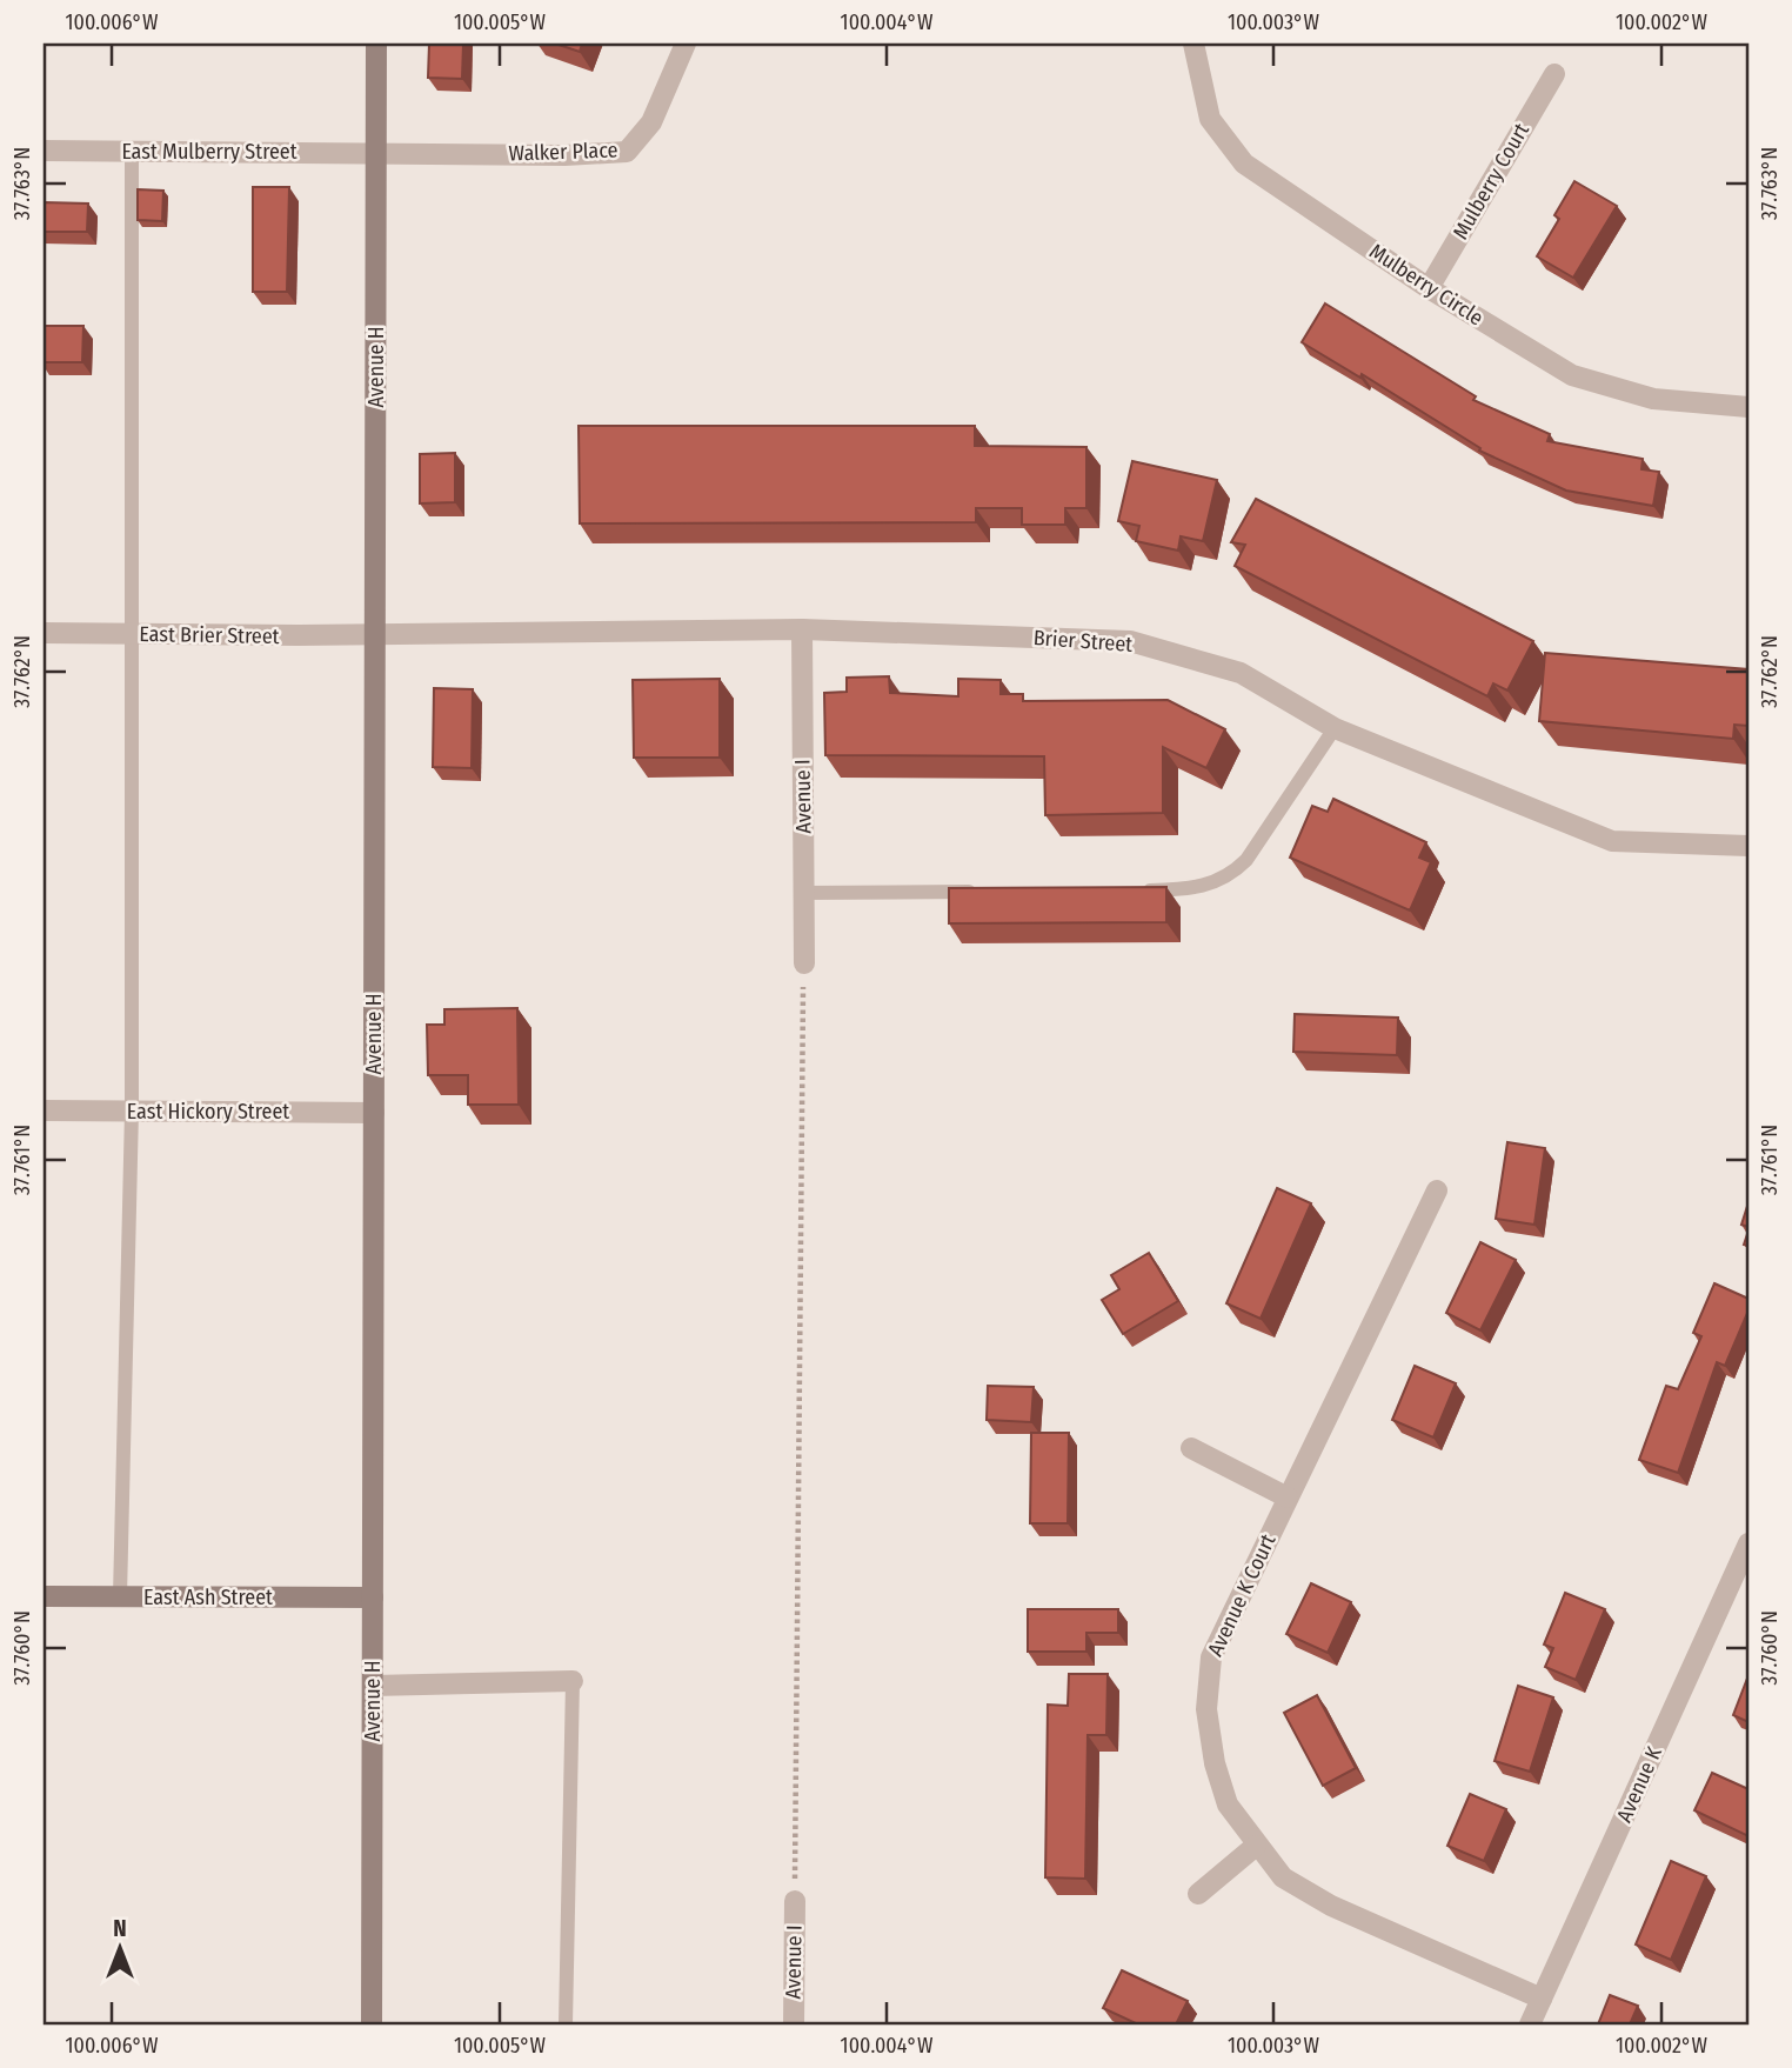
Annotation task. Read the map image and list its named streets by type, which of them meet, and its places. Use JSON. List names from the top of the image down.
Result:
{
  "streets": {
    "street": [
      "East Mulberry Street",
      "Walker Place",
      "Mulberry Court",
      "Mulberry Circle",
      "Avenue H",
      "East Brier Street",
      "Brier Street",
      "Avenue I",
      "East Hickory Street",
      "Avenue K Court",
      "East Ash Street",
      "Avenue K"
    ]
  },
  "crossings": [
    ["East Mulberry Street", "Walker Place"],
    ["East Mulberry Street", "Avenue H"],
    ["Walker Place", "Avenue H"],
    ["Mulberry Court", "Mulberry Circle"],
    ["Avenue H", "East Brier Street"],
    ["Avenue H", "Brier Street"],
    ["Avenue H", "East Hickory Street"],
    ["Avenue H", "East Ash Street"],
    ["East Brier Street", "Brier Street"],
    ["Brier Street", "Avenue I"],
    ["Avenue K Court", "Avenue K"]
  ],
  "north": "top",
  "coordinates": [
    "100.006°W",
    "100.005°W",
    "100.004°W",
    "100.003°W",
    "100.002°W",
    "37.763°N",
    "37.762°N",
    "37.761°N",
    "37.760°N"
  ]
}
